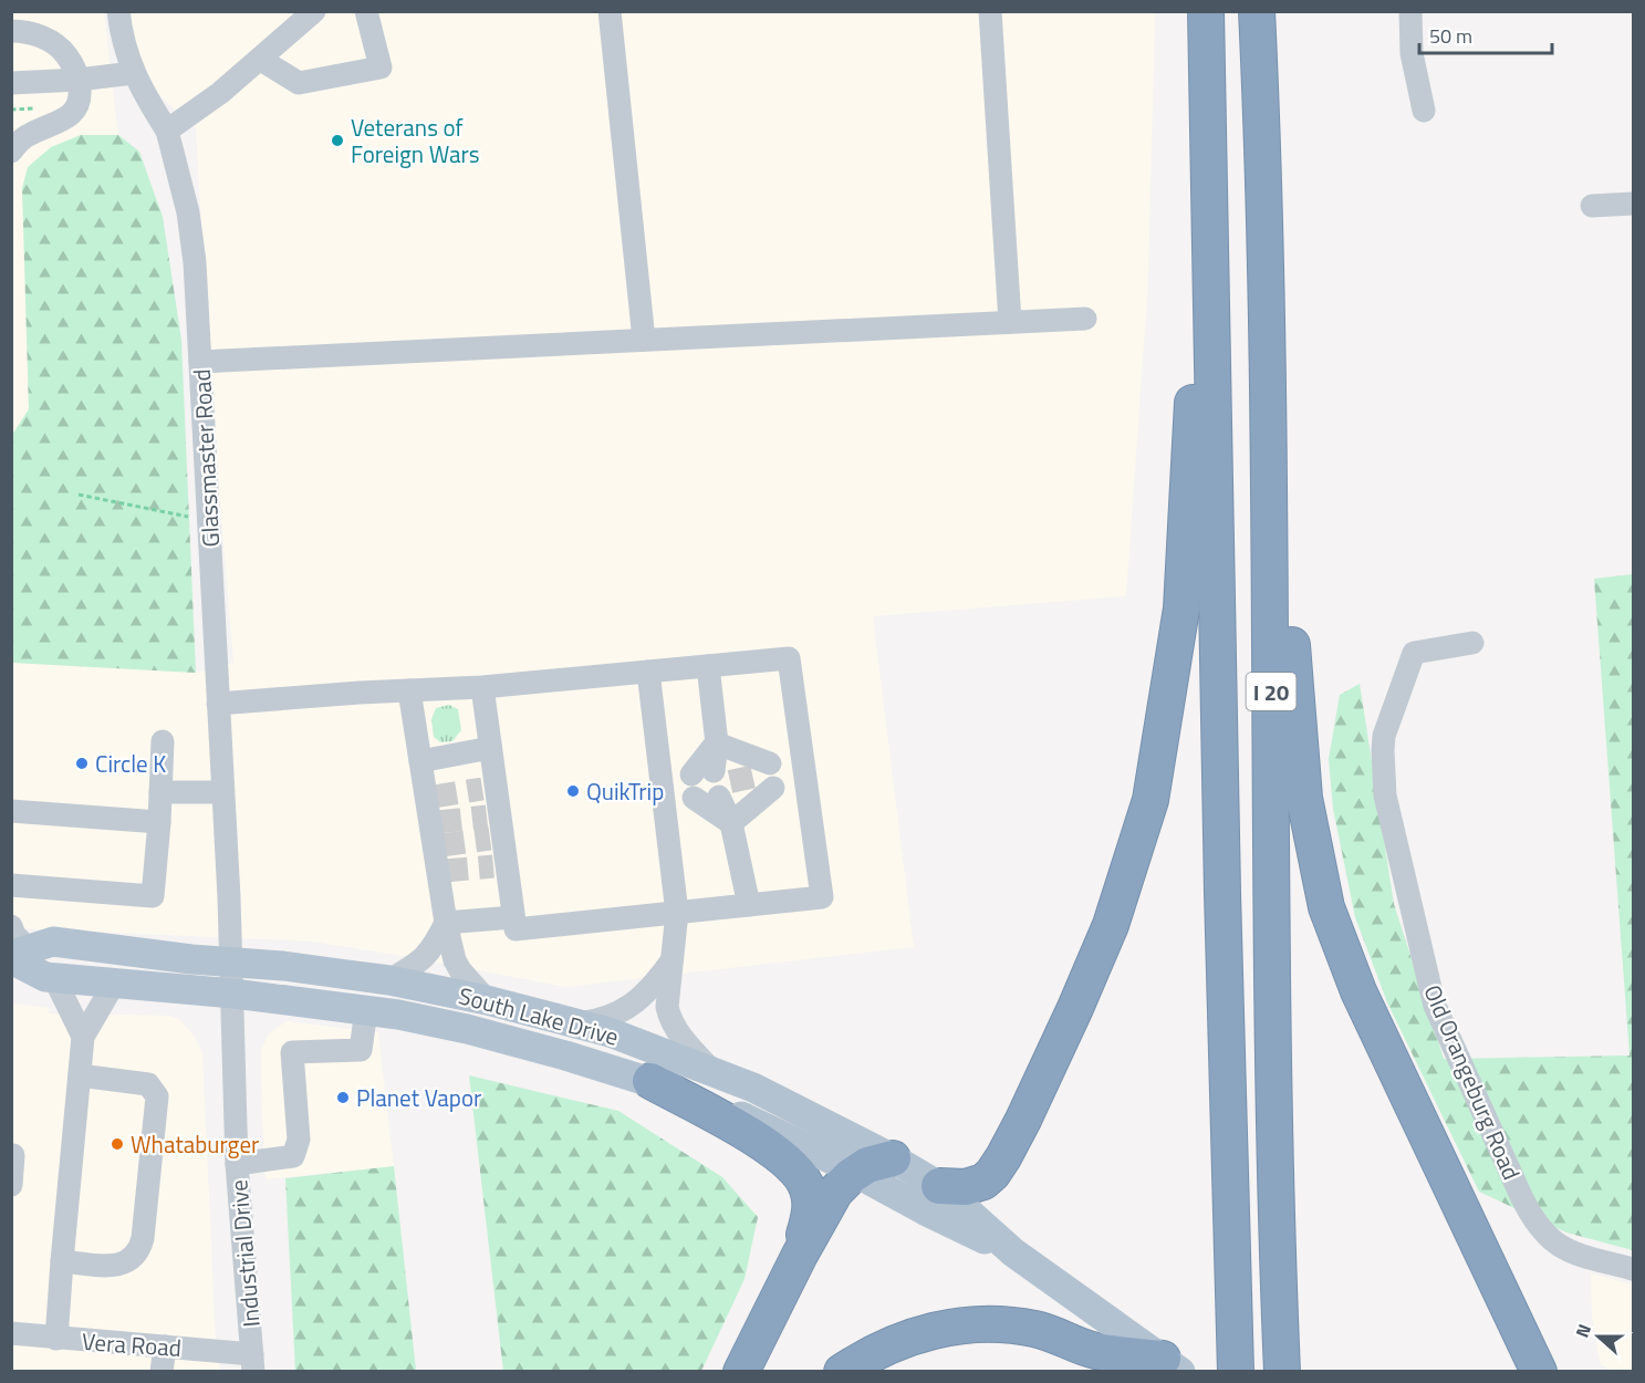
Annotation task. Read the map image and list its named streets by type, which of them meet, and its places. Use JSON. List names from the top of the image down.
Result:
{
  "streets": {
    "highway": ["I 20"],
    "main road": ["South Lake Drive"],
    "street": [
      "Glassmaster Road",
      "Old Orangeburg Road",
      "Industrial Drive",
      "Vera Road"
    ]
  },
  "crossings": [
    ["Glassmaster Road", "South Lake Drive"],
    ["Glassmaster Road", "Industrial Drive"],
    ["South Lake Drive", "Industrial Drive"],
    ["Industrial Drive", "Vera Road"]
  ],
  "places": [
    "Veterans of Foreign Wars",
    "Circle K",
    "QuikTrip",
    "Planet Vapor",
    "Whataburger"
  ],
  "scale_bar": "50 m",
  "north": "left"
}
